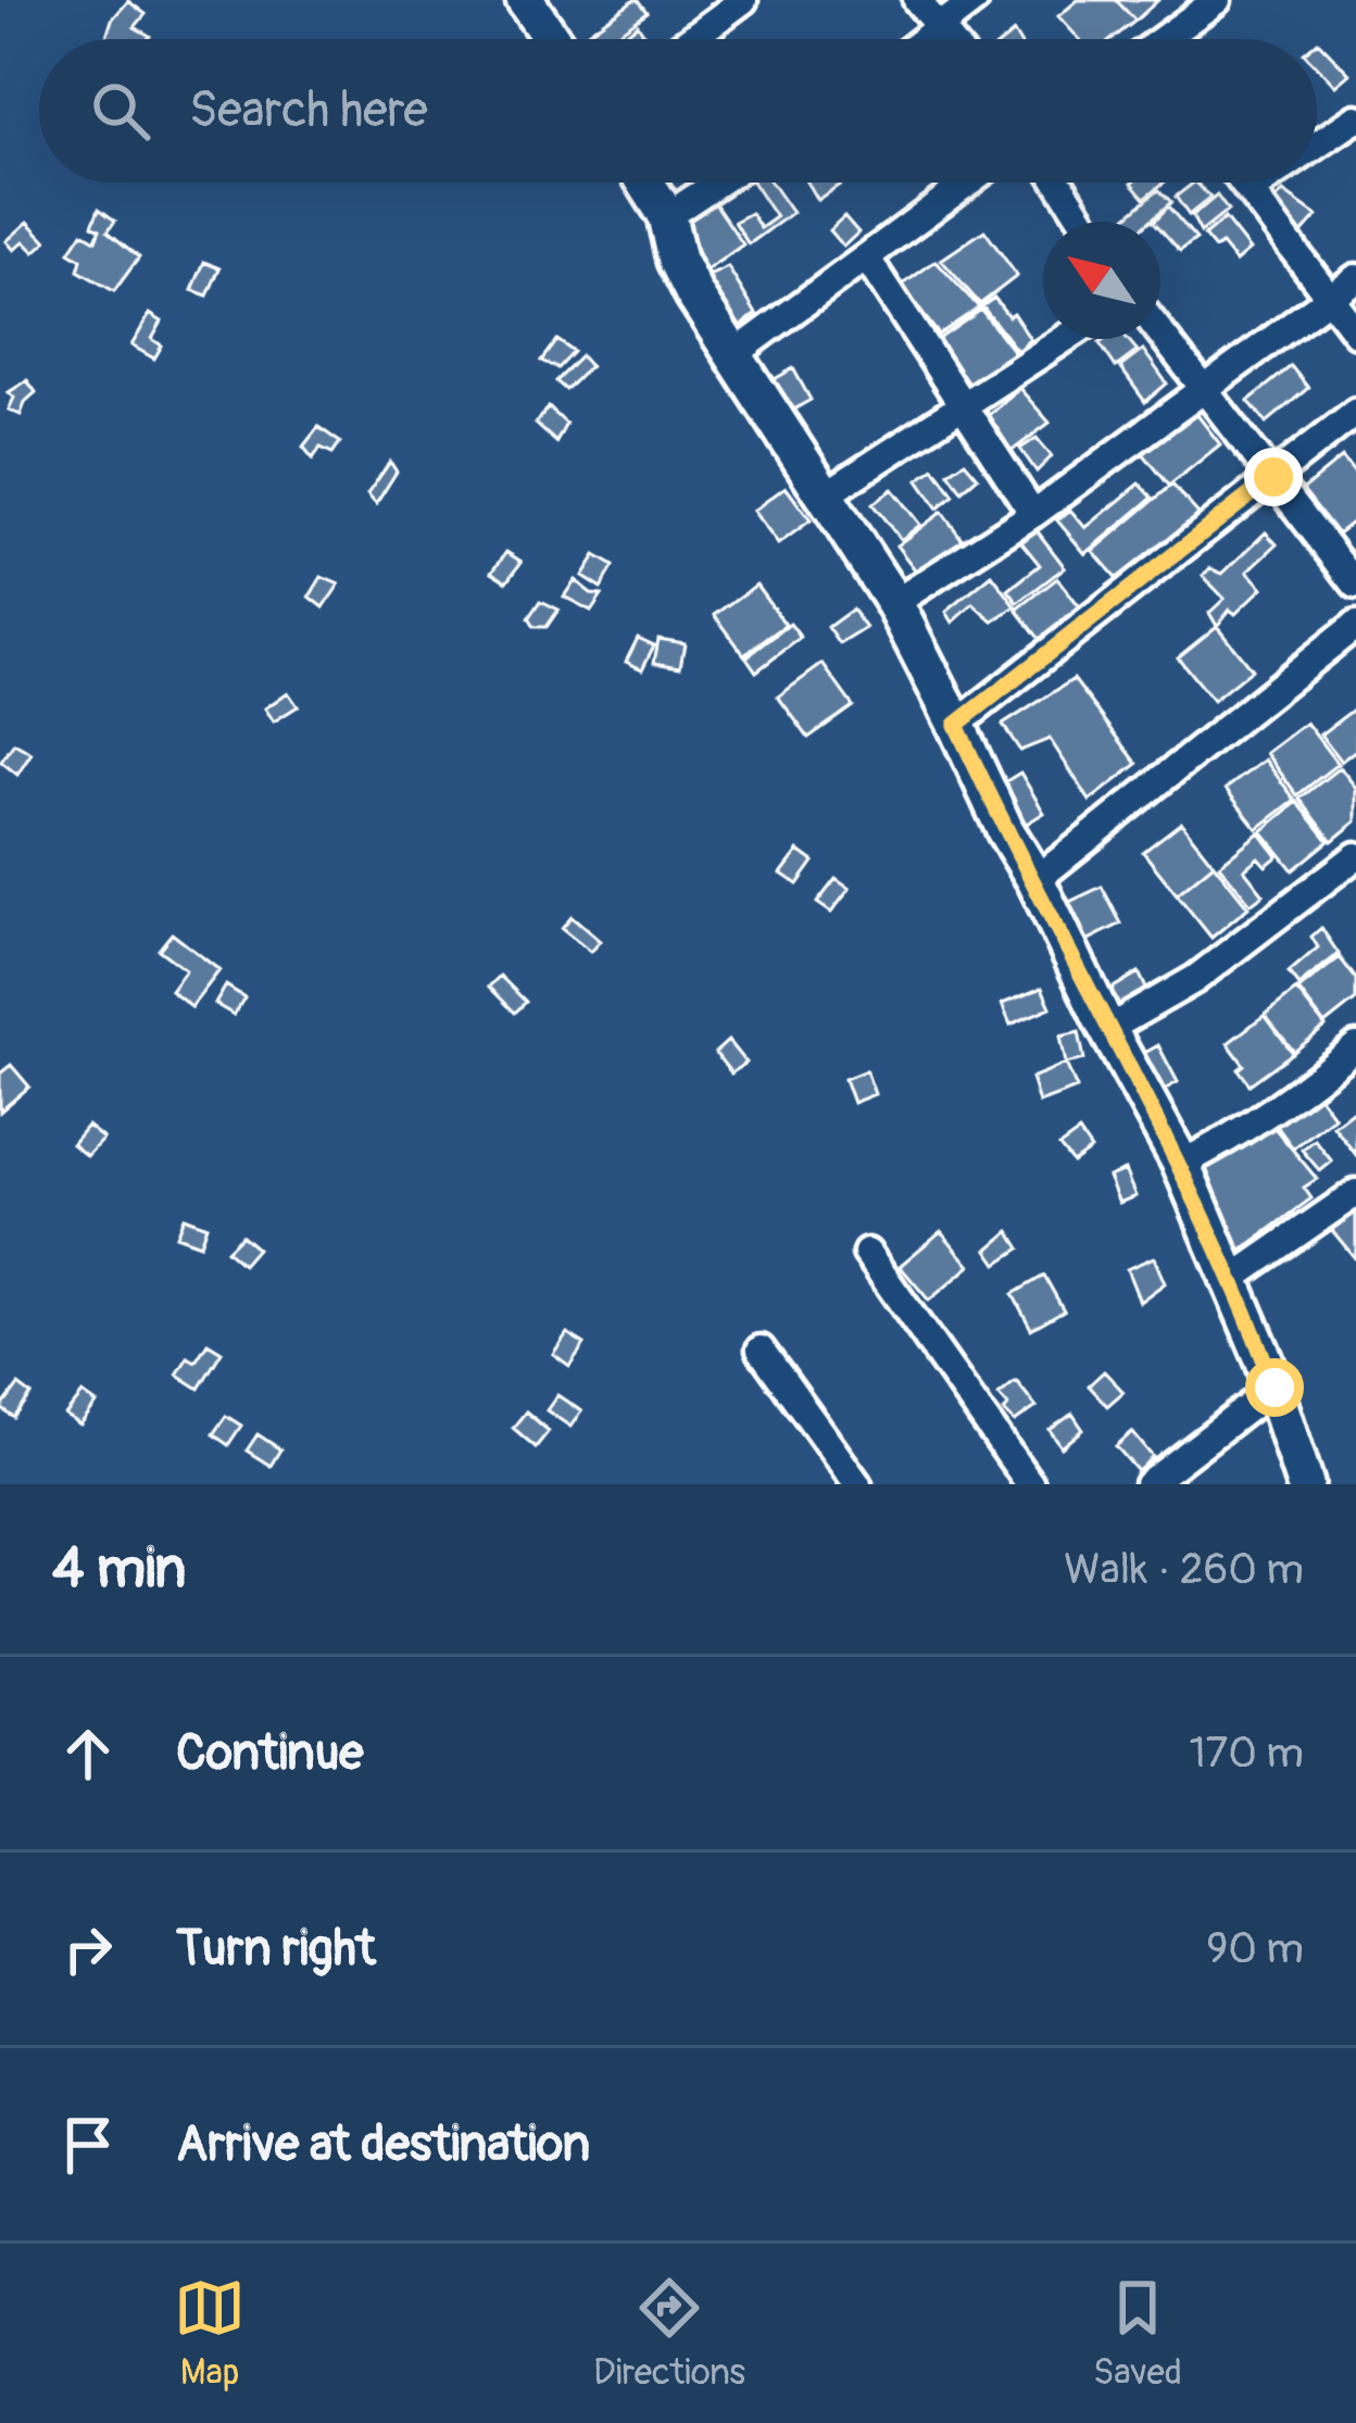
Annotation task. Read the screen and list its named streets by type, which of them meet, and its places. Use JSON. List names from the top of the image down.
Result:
{
  "north": "top left",
  "page": {
    "search": "Search here",
    "heading": ["4 min", "Walk · 260 m"],
    "list": [
      ["Continue", "170 m"],
      ["Turn right", "90 m"],
      "Arrive at destination"
    ],
    "nav": ["Map", "Directions", "Saved"]
  }
}
